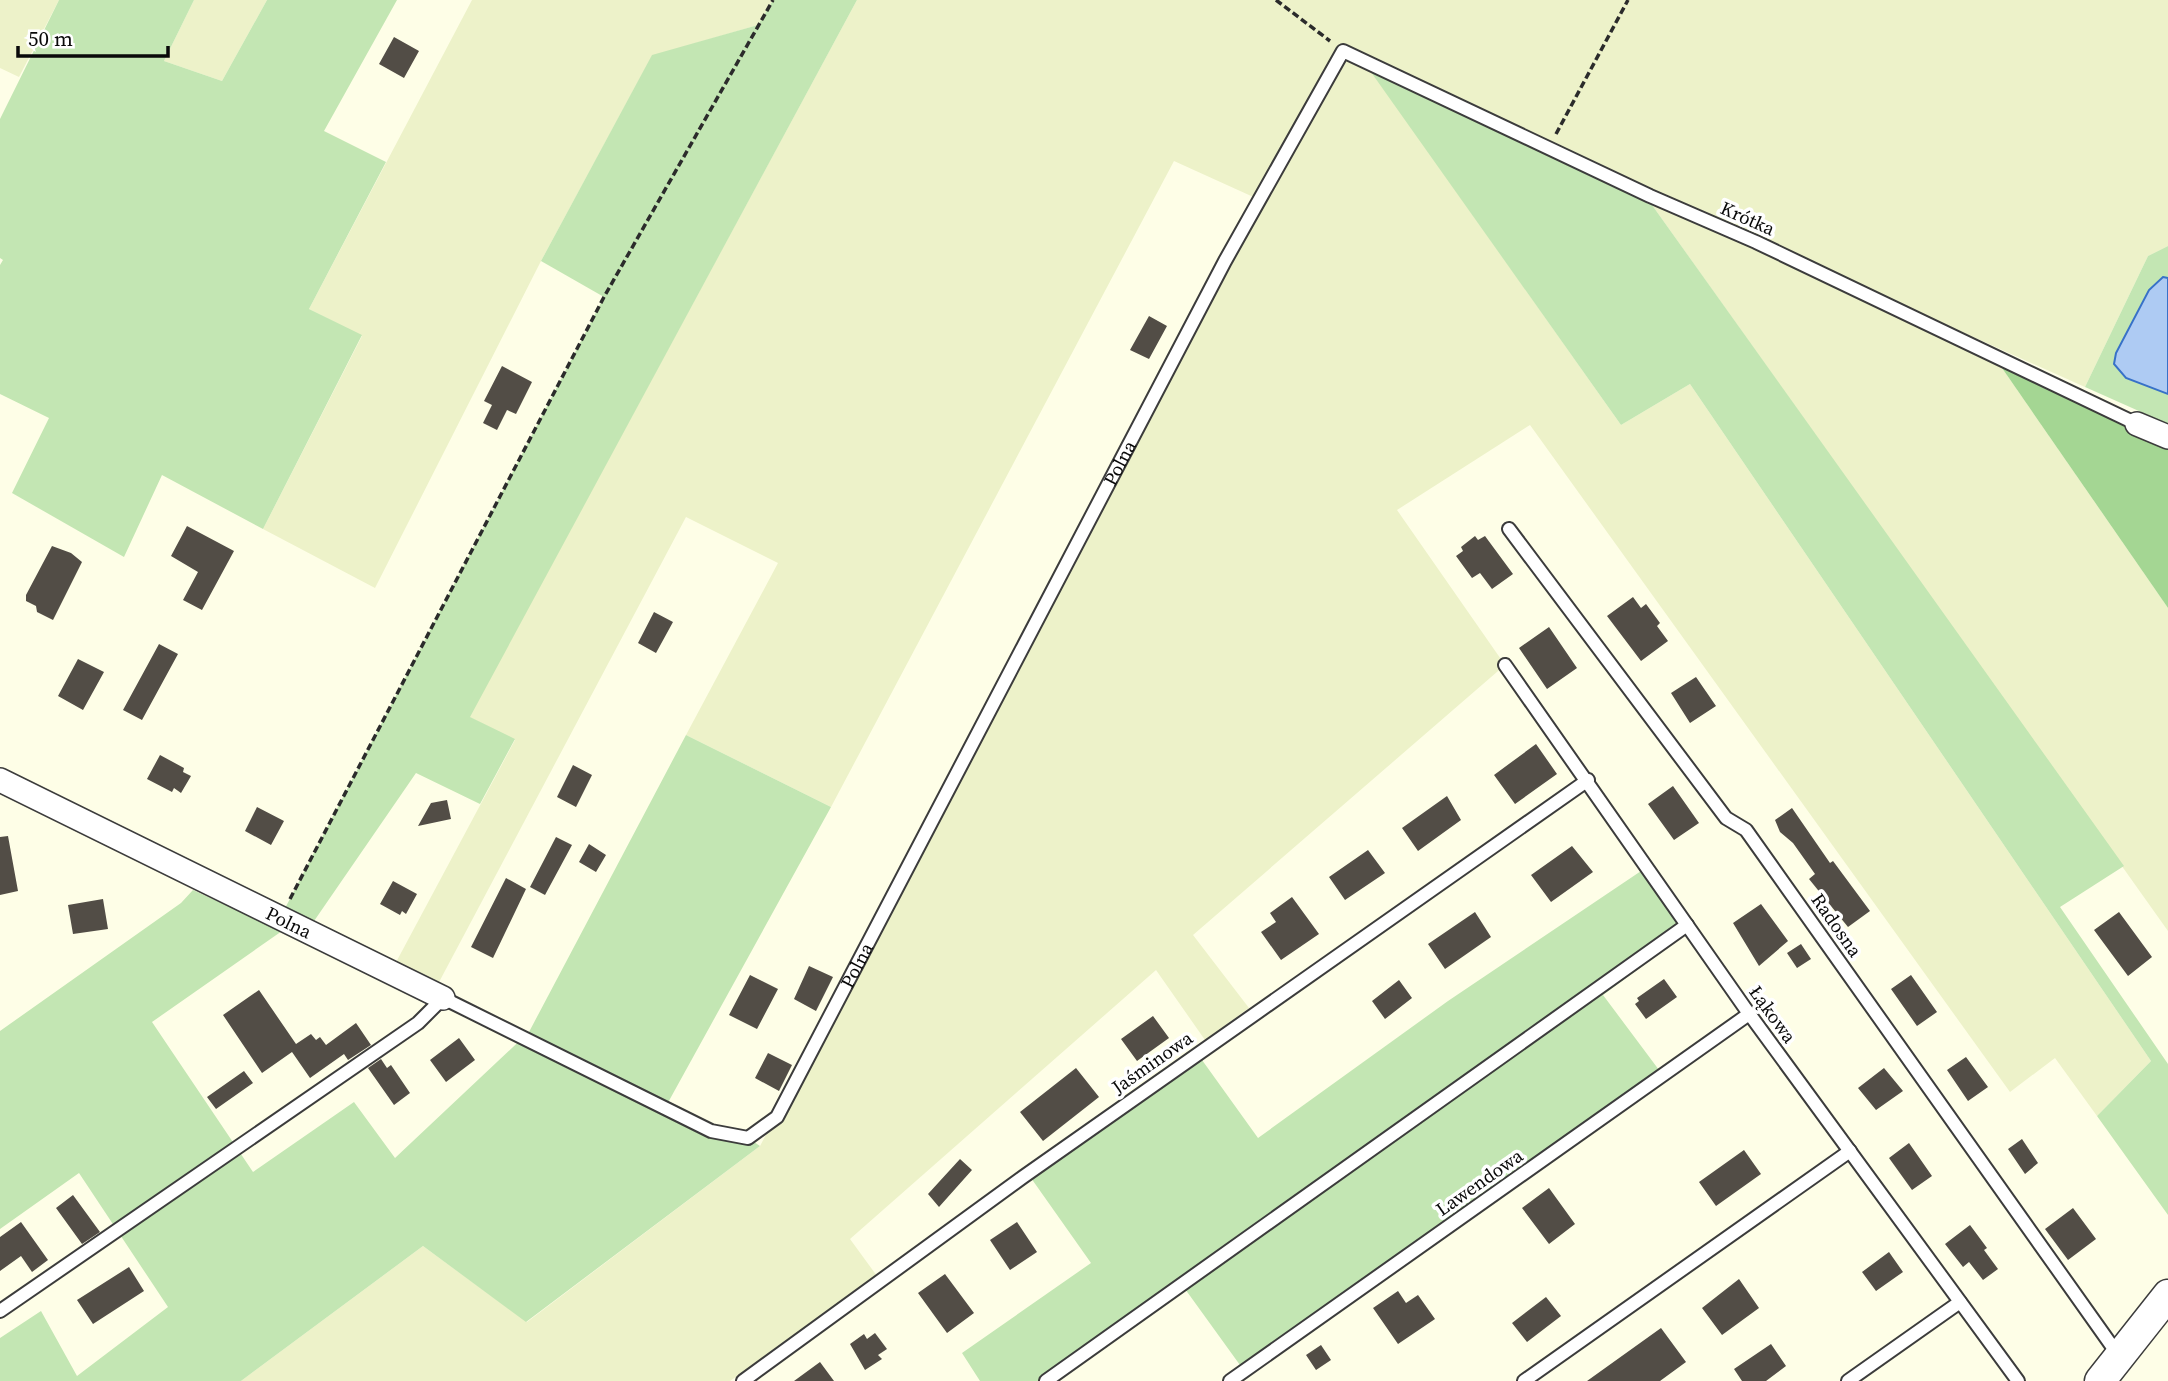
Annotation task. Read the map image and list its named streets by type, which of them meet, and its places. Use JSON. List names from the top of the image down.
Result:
{
  "streets": {
    "street": ["Polna"],
    "lane": [
      "Krótka",
      "Radosna",
      "Łąkowa",
      "Jaśminowa",
      "Lawendowa"
    ]
  },
  "crossings": [
    ["Krótka", "Polna"],
    ["Łąkowa", "Jaśminowa"],
    ["Łąkowa", "Lawendowa"]
  ],
  "scale_bar": "50 m"
}
